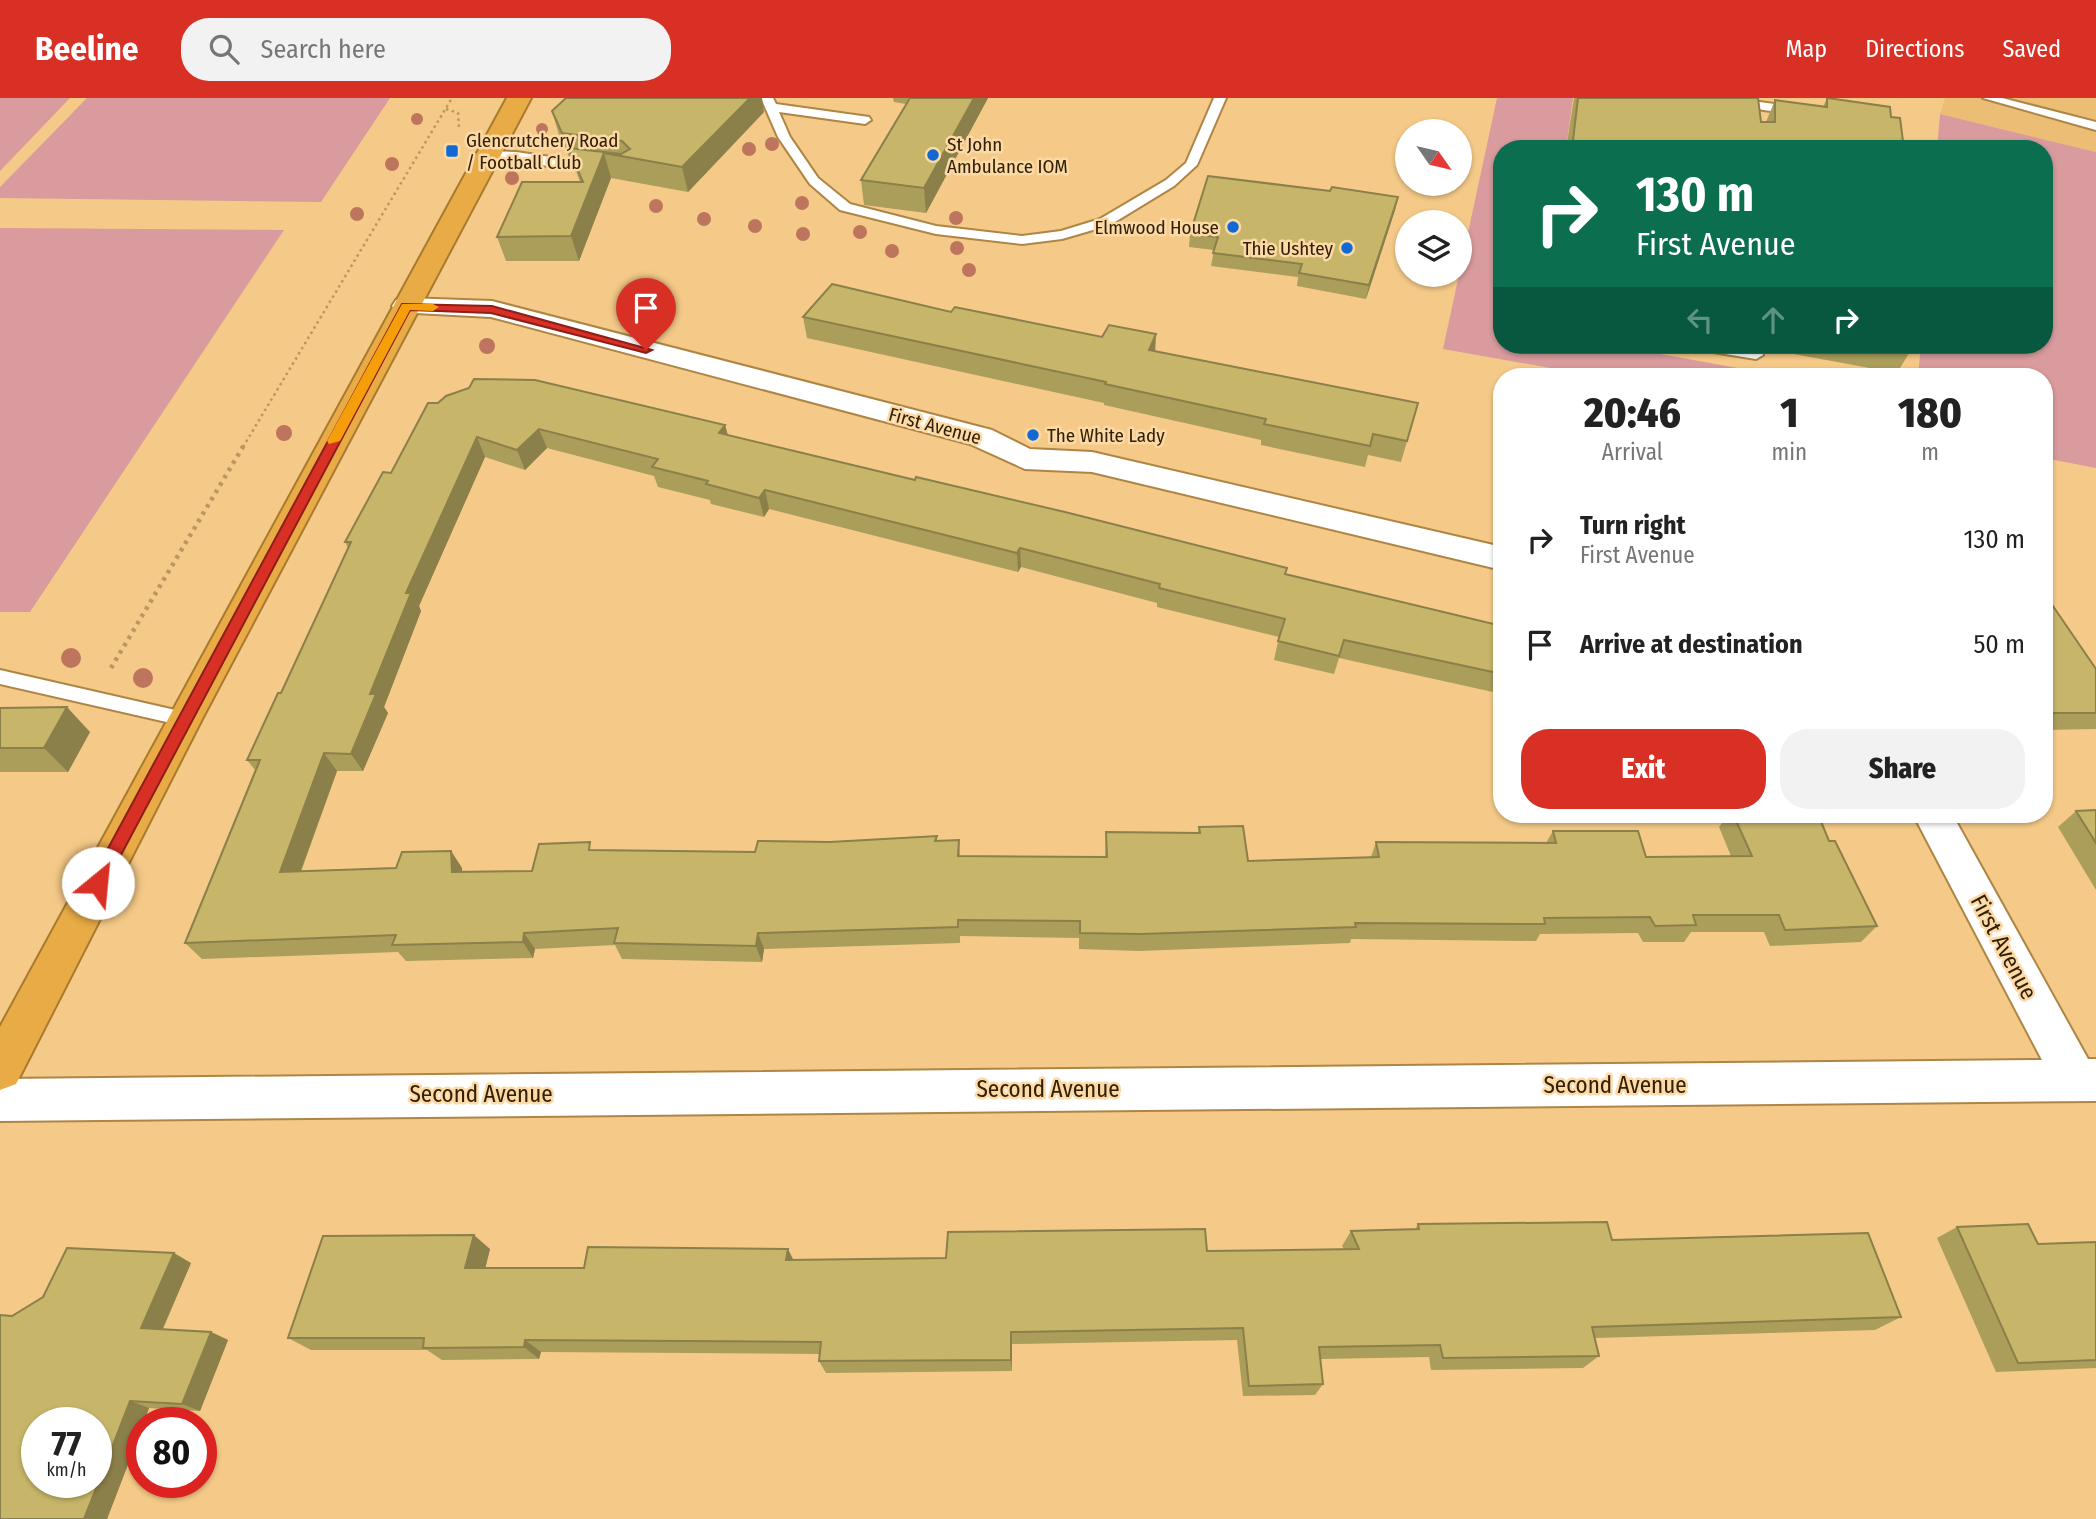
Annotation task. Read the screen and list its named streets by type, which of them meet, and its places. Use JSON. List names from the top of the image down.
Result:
{
  "streets": {
    "street": ["First Avenue", "Second Avenue"]
  },
  "crossings": [
    ["First Avenue", "Second Avenue"]
  ],
  "places": {
    "transit": ["Glencrutchery Road / Football Club"],
    "other": [
      "St John Ambulance IOM",
      "Elmwood House",
      "Thie Ushtey",
      "The White Lady"
    ]
  },
  "north": "bottom right",
  "page": {
    "header": "Beeline",
    "search": "Search here",
    "nav": ["Map", "Directions", "Saved"],
    "turn": ["130 m", "First Avenue"],
    "eta": [
      "20:46",
      "Arrival",
      "1",
      "min",
      "180",
      "m"
    ],
    "list": [
      {
        "name": "Turn right",
        "note": "First Avenue",
        "value": "130 m"
      },
      {
        "name": "Arrive at destination",
        "value": "50 m"
      }
    ],
    "buttons": ["Exit", "Share"],
    "speed": "77 km/h",
    "limit": "80"
  }
}
